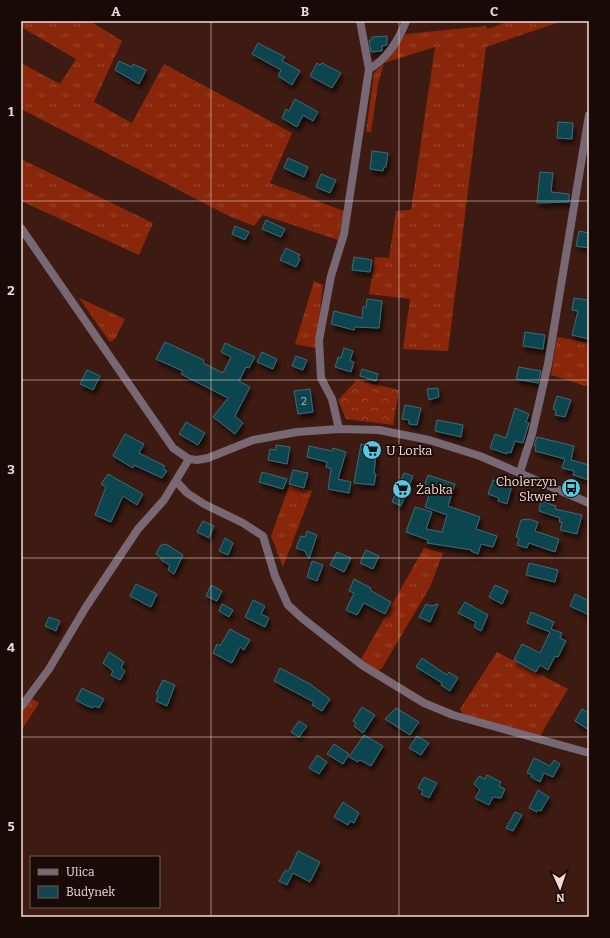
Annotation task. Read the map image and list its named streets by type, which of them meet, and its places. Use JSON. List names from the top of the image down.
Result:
{
  "places": {
    "supermarket": ["U Lorka", "Żabka"],
    "bus stop": ["Cholerzyn Skwer"]
  },
  "house_numbers": ["2"],
  "legend": ["Ulica", "Budynek"],
  "north": "bottom",
  "grid": {
    "columns": ["A", "B", "C"],
    "rows": [
      "1",
      "2",
      "3",
      "4",
      "5"
    ]
  }
}
